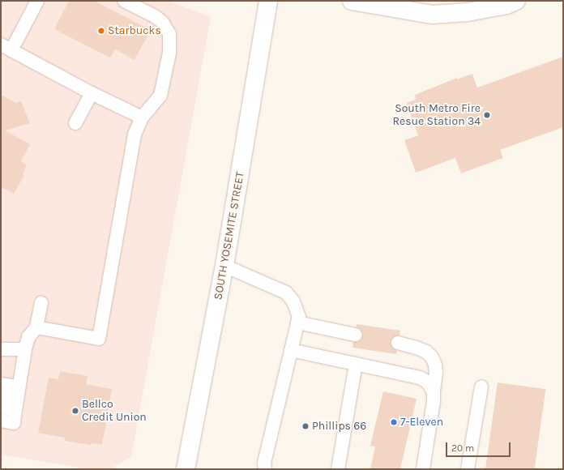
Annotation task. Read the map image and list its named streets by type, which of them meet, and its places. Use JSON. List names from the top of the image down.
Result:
{
  "streets": {
    "main road": ["SOUTH YOSEMITE STREET"]
  },
  "places": [
    "Starbucks",
    "South Metro Fire Resue Station 34",
    "Bellco Credit Union",
    "7-Eleven",
    "Phillips 66"
  ],
  "scale_bar": "20 m"
}
